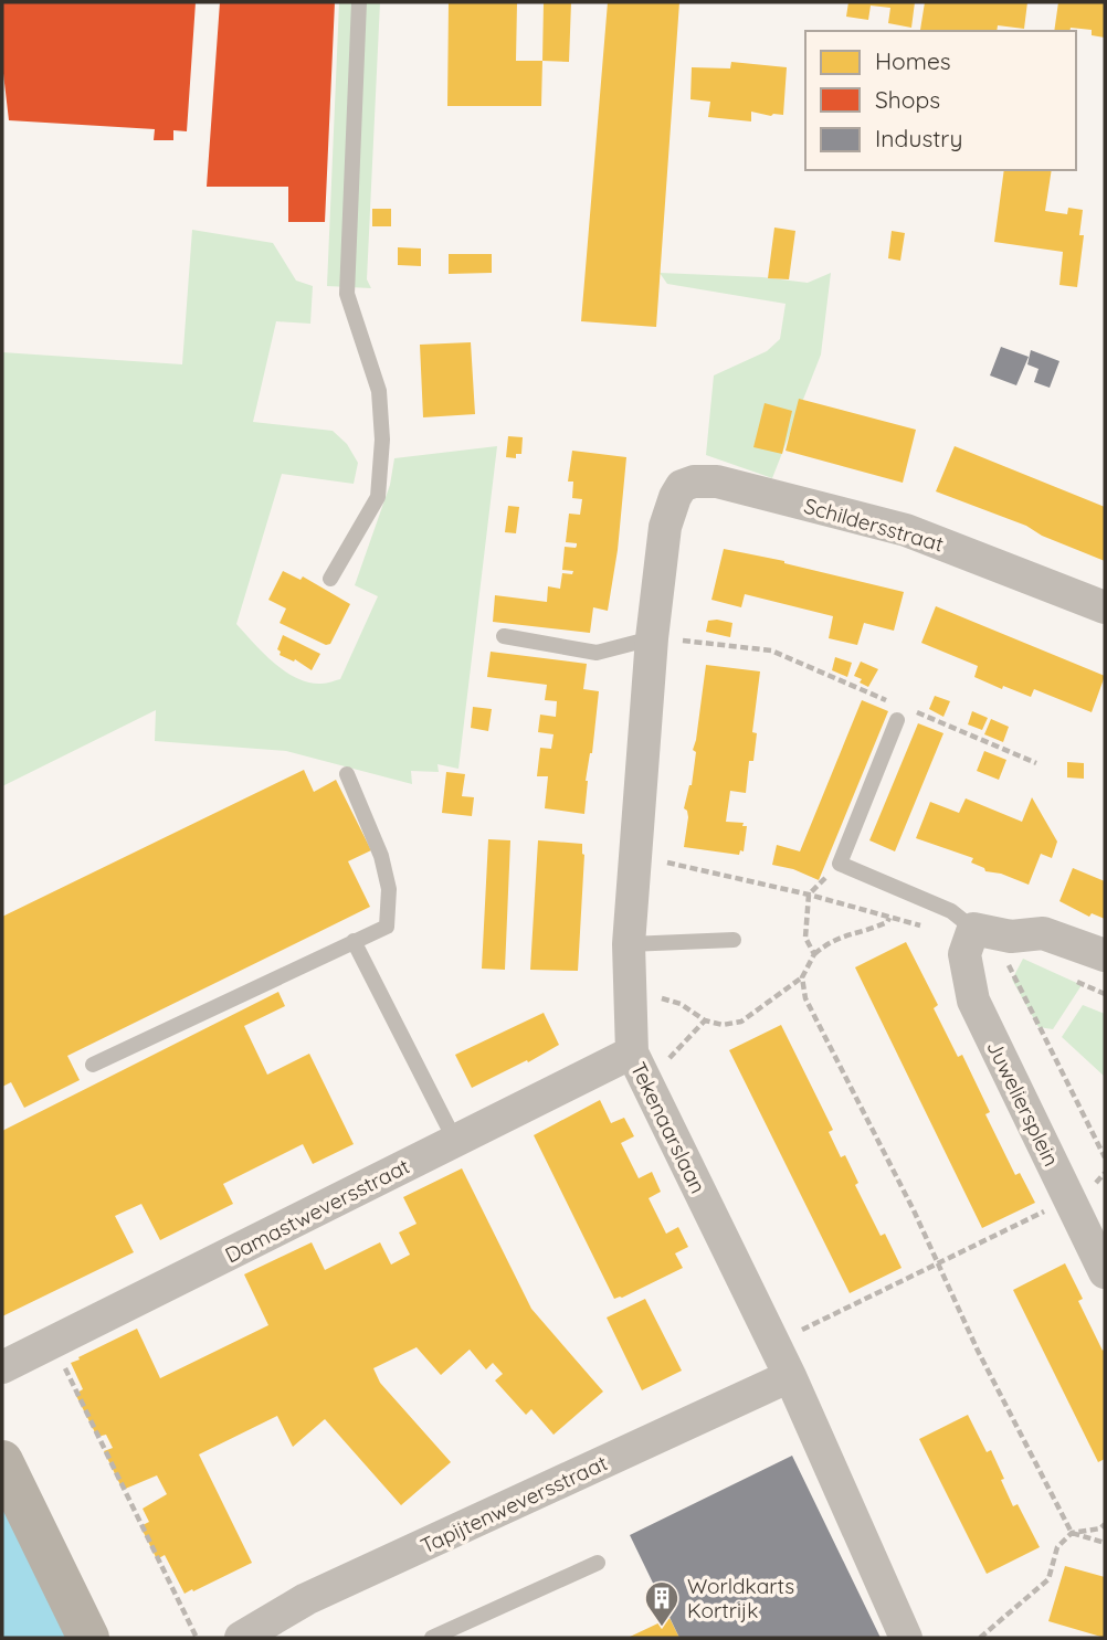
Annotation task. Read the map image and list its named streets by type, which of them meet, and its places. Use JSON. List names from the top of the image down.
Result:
{
  "streets": {
    "street": [
      "Schildersstraat",
      "Juweliersplein",
      "Tekenaarslaan",
      "Damastweversstraat",
      "Tapijtenweversstraat"
    ]
  },
  "crossings": [
    ["Schildersstraat", "Tekenaarslaan"],
    ["Tekenaarslaan", "Damastweversstraat"],
    ["Tekenaarslaan", "Tapijtenweversstraat"]
  ],
  "places": {
    "building": ["Worldkarts Kortrijk"]
  },
  "legend": ["Homes", "Shops", "Industry"]
}
